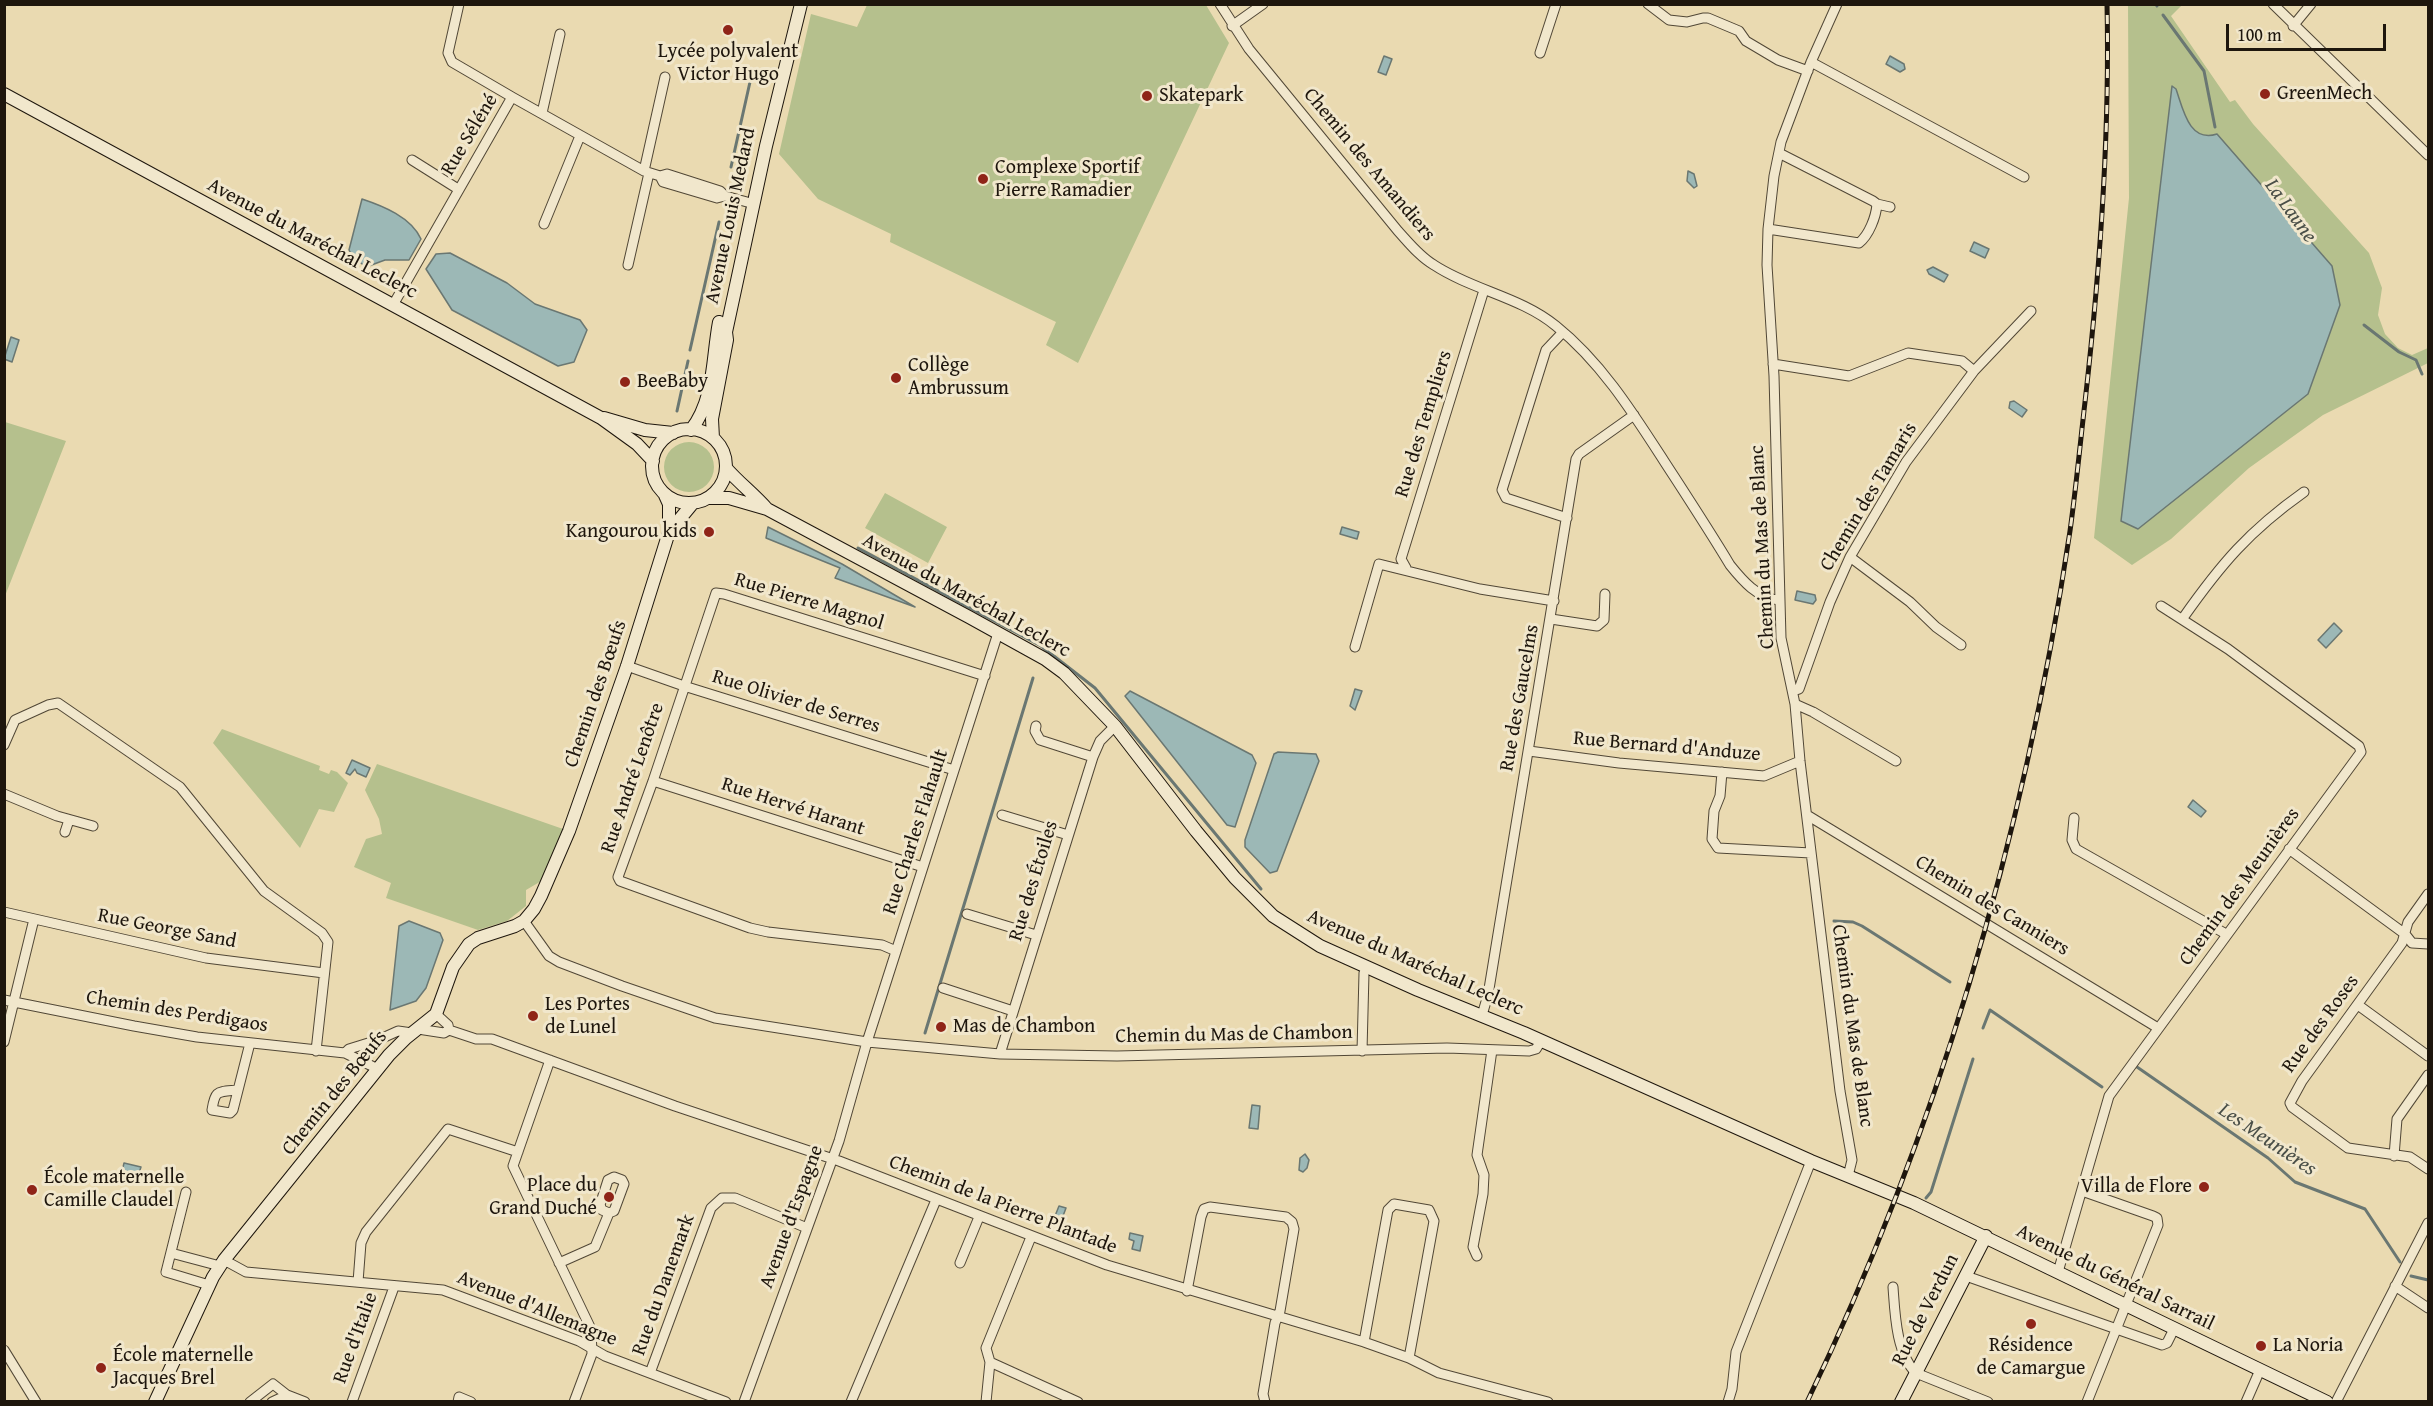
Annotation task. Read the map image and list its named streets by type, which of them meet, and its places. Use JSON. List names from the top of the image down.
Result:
{
  "streets": {
    "main road": [
      "Avenue Louis Medard",
      "Avenue du Maréchal Leclerc",
      "Chemin des Bœufs",
      "Avenue du Général Sarrail",
      "Rue de Verdun"
    ],
    "street": [
      "Rue Séléné",
      "Chemin des Amandiers",
      "Rue des Templiers",
      "Chemin des Tamaris",
      "Chemin du Mas de Blanc",
      "Rue Pierre Magnol",
      "Rue des Gaucelms",
      "Rue Olivier de Serres",
      "Rue Bernard d'Anduze",
      "Rue André Lenôtre",
      "Rue Hervé Harant",
      "Rue Charles Flahault",
      "Rue des Étoiles",
      "Chemin des Meunières",
      "Chemin des Canniers",
      "Rue George Sand",
      "Chemin des Perdigaos",
      "Rue des Roses",
      "Chemin du Mas de Chambon",
      "Chemin de la Pierre Plantade",
      "Avenue d'Espagne",
      "Rue du Danemark",
      "Avenue d'Allemagne",
      "Rue d'Italie"
    ]
  },
  "crossings": [
    ["Rue Séléné", "Avenue Louis Medard"],
    ["Rue Séléné", "Avenue du Maréchal Leclerc"],
    ["Chemin des Amandiers", "Rue des Templiers"],
    ["Chemin des Amandiers", "Chemin du Mas de Blanc"],
    ["Chemin des Amandiers", "Rue des Gaucelms"],
    ["Avenue Louis Medard", "Avenue du Maréchal Leclerc"],
    ["Avenue Louis Medard", "Chemin des Bœufs"],
    ["Avenue du Maréchal Leclerc", "Chemin du Mas de Blanc"],
    ["Avenue du Maréchal Leclerc", "Chemin des Bœufs"],
    ["Avenue du Maréchal Leclerc", "Rue des Gaucelms"],
    ["Avenue du Maréchal Leclerc", "Rue Charles Flahault"],
    ["Avenue du Maréchal Leclerc", "Rue des Étoiles"],
    ["Avenue du Maréchal Leclerc", "Chemin du Mas de Chambon"],
    ["Avenue du Maréchal Leclerc", "Avenue du Général Sarrail"],
    ["Chemin des Tamaris", "Chemin du Mas de Blanc"],
    ["Chemin du Mas de Blanc", "Rue Bernard d'Anduze"],
    ["Chemin du Mas de Blanc", "Chemin des Canniers"],
    ["Rue Pierre Magnol", "Rue Olivier de Serres"],
    ["Rue Pierre Magnol", "Rue André Lenôtre"],
    ["Rue Pierre Magnol", "Rue Charles Flahault"],
    ["Chemin des Bœufs", "Rue Olivier de Serres"],
    ["Chemin des Bœufs", "Chemin des Perdigaos"],
    ["Chemin des Bœufs", "Chemin du Mas de Chambon"],
    ["Chemin des Bœufs", "Chemin de la Pierre Plantade"],
    ["Chemin des Bœufs", "Avenue d'Allemagne"],
    ["Rue des Gaucelms", "Rue Bernard d'Anduze"],
    ["Rue Olivier de Serres", "Rue André Lenôtre"],
    ["Rue Olivier de Serres", "Rue Charles Flahault"],
    ["Rue André Lenôtre", "Rue Hervé Harant"],
    ["Rue André Lenôtre", "Rue Charles Flahault"],
    ["Rue Hervé Harant", "Rue Charles Flahault"],
    ["Rue Charles Flahault", "Chemin du Mas de Chambon"],
    ["Rue Charles Flahault", "Avenue d'Espagne"],
    ["Rue des Étoiles", "Chemin du Mas de Chambon"],
    ["Chemin des Meunières", "Chemin des Canniers"],
    ["Chemin des Meunières", "Avenue du Général Sarrail"],
    ["Chemin des Perdigaos", "Chemin de la Pierre Plantade"],
    ["Chemin du Mas de Chambon", "Avenue d'Espagne"],
    ["Chemin de la Pierre Plantade", "Avenue d'Espagne"],
    ["Avenue d'Espagne", "Rue du Danemark"],
    ["Avenue du Général Sarrail", "Rue de Verdun"],
    ["Rue du Danemark", "Avenue d'Allemagne"],
    ["Avenue d'Allemagne", "Rue d'Italie"]
  ],
  "water": ["La Laune", "Les Meunières"],
  "places": [
    "Lycée polyvalent Victor Hugo",
    "GreenMech",
    "Skatepark",
    "Complexe Sportif Pierre Ramadier",
    "Collège Ambrussum",
    "BeeBaby",
    "Kangourou kids",
    "Les Portes de Lunel",
    "Mas de Chambon",
    "Villa de Flore",
    "École maternelle Camille Claudel",
    "Place du Grand Duché",
    "Résidence de Camargue",
    "La Noria",
    "École maternelle Jacques Brel"
  ],
  "scale_bar": "100 m"
}
